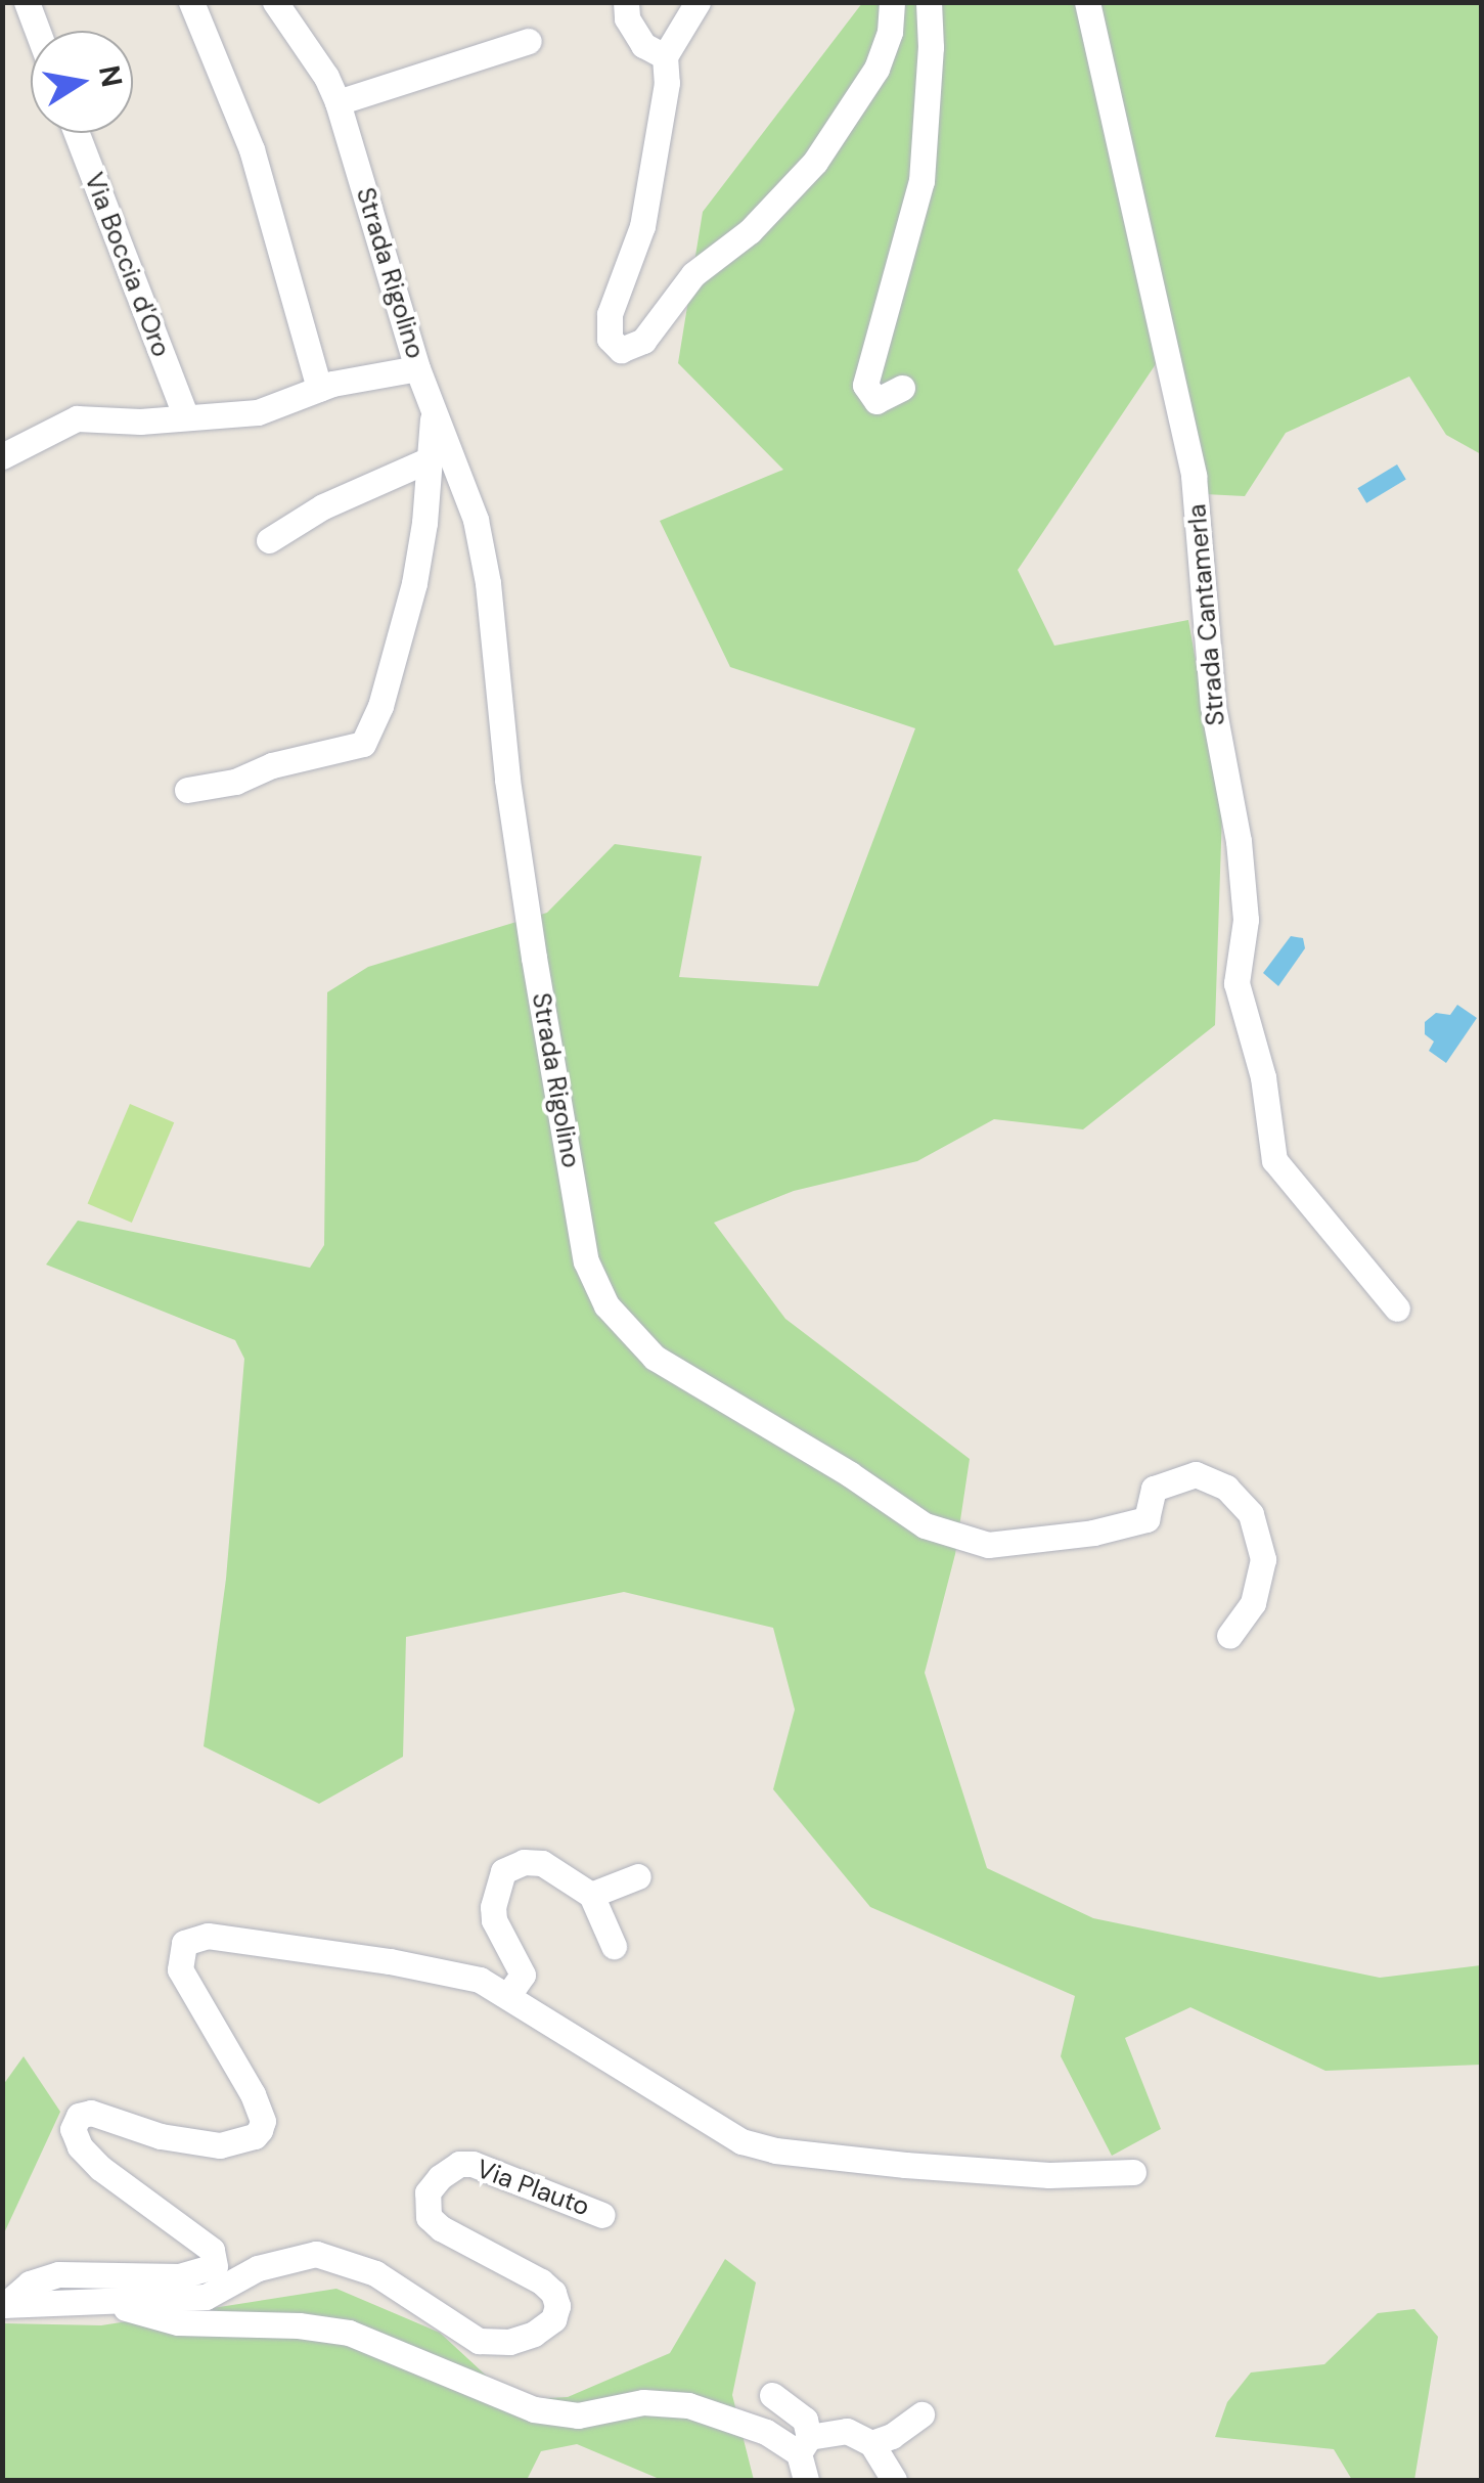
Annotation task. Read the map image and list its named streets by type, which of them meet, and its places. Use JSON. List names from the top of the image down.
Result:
{
  "streets": {
    "street": [
      "Via Boccia d'Oro",
      "Strada Rigolino",
      "Strada Cantamerla",
      "Via Plauto"
    ]
  },
  "north": "right"
}
